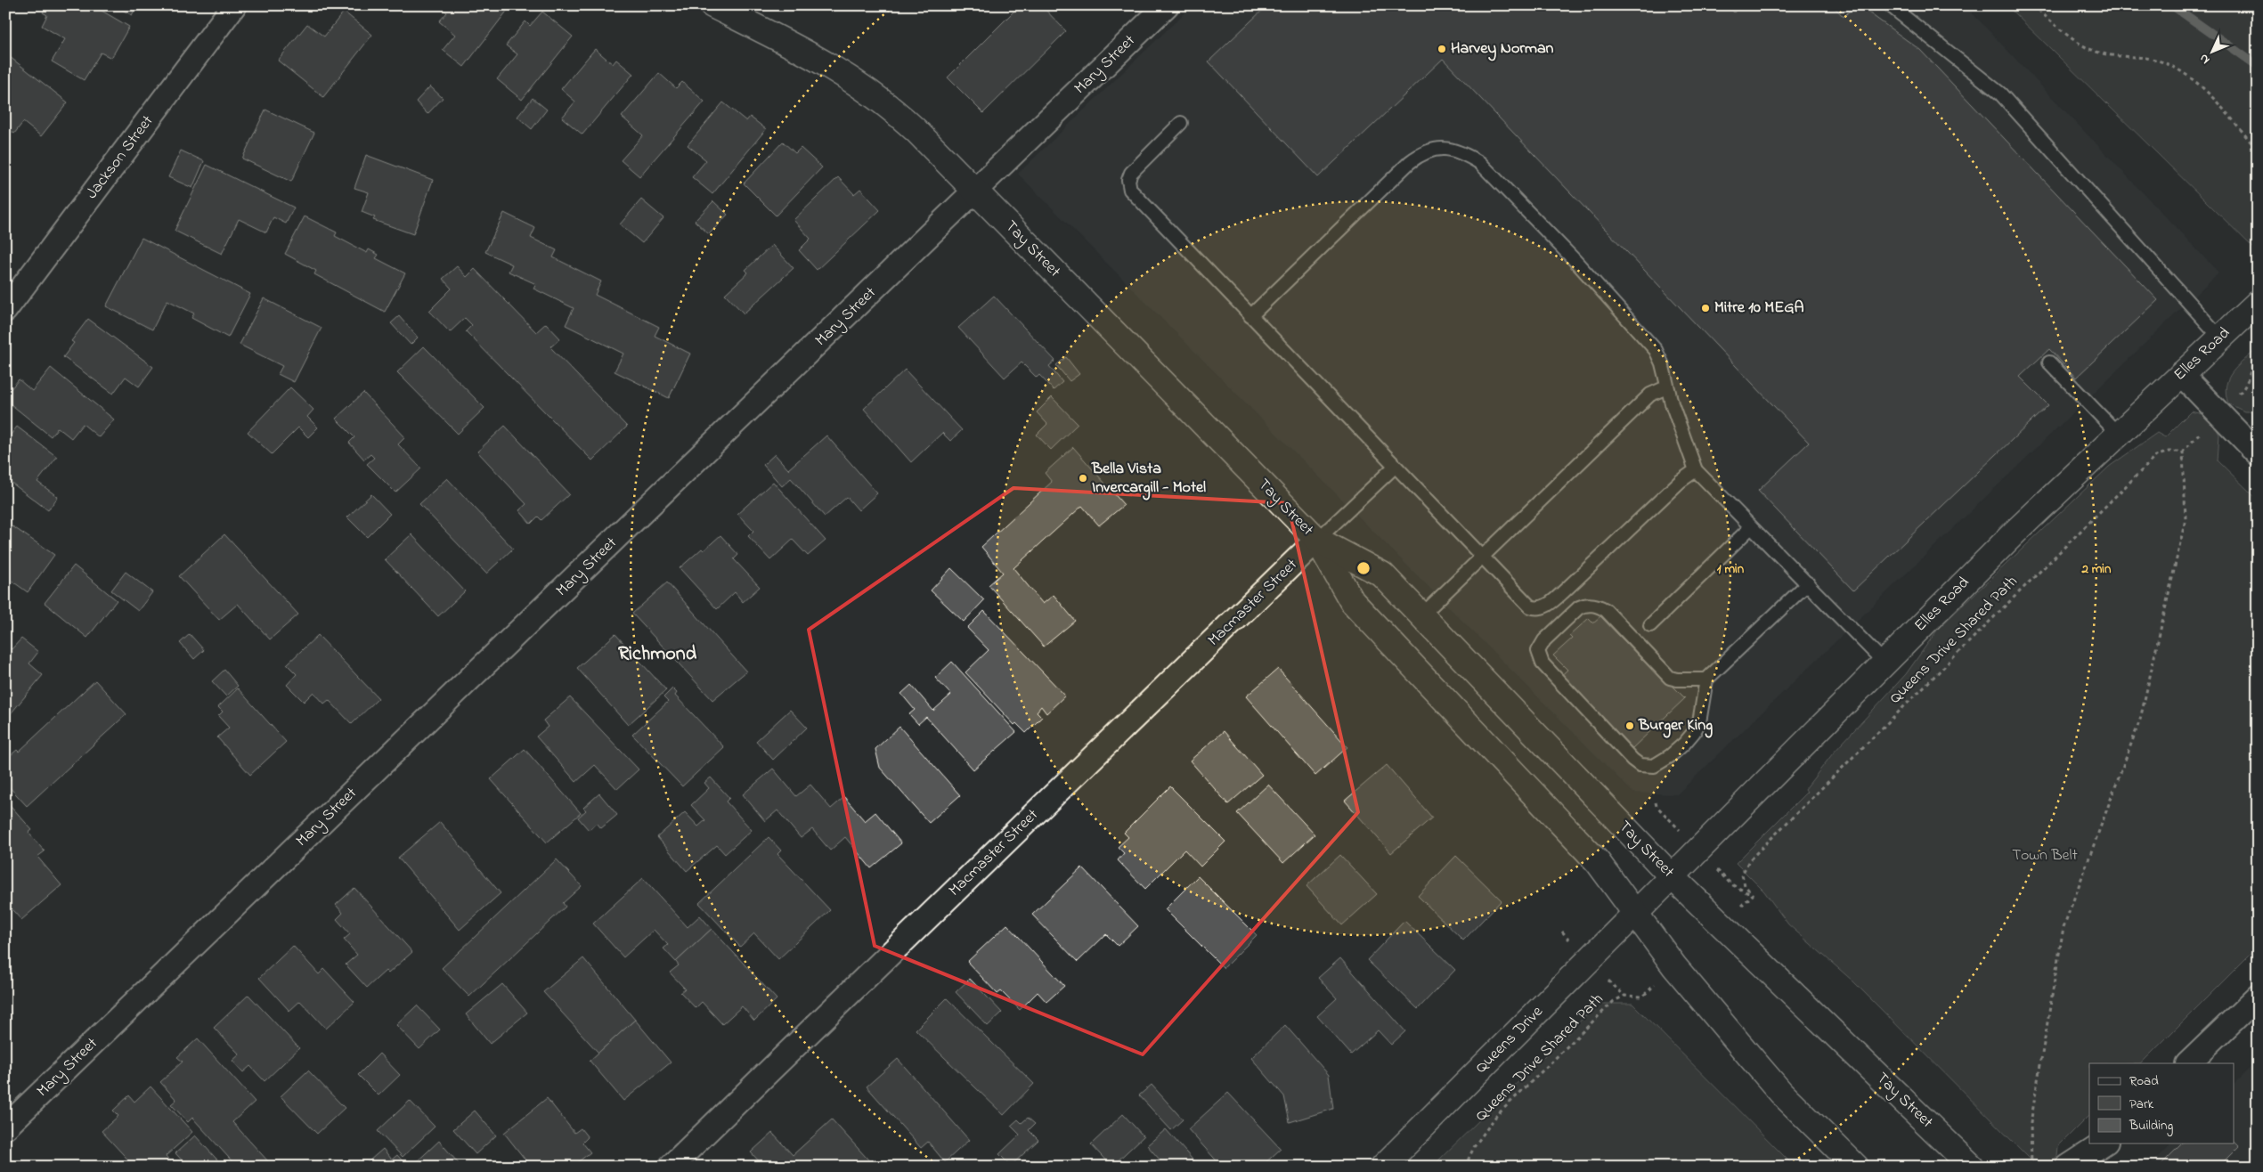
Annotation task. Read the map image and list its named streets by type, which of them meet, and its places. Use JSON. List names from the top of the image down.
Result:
{
  "streets": {
    "main road": ["Tay Street", "Elles Road", "Queens Drive"],
    "street": ["Mary Street", "Jackson Street", "Macmaster Street"],
    "path": ["Queens Drive Shared Path"]
  },
  "crossings": [
    ["Mary Street", "Tay Street"],
    ["Tay Street", "Elles Road"],
    ["Tay Street", "Macmaster Street"],
    ["Tay Street", "Queens Drive"],
    ["Elles Road", "Queens Drive"]
  ],
  "districts": ["Richmond"],
  "parks": ["Town Belt"],
  "places": [
    "Harvey Norman",
    "Mitre 10 MEGA",
    "Bella Vista Invercargill - Motel",
    "Burger King"
  ],
  "legend": ["Road", "Park", "Building"],
  "north": "bottom left",
  "rings": ["1 min", "2 min"]
}
